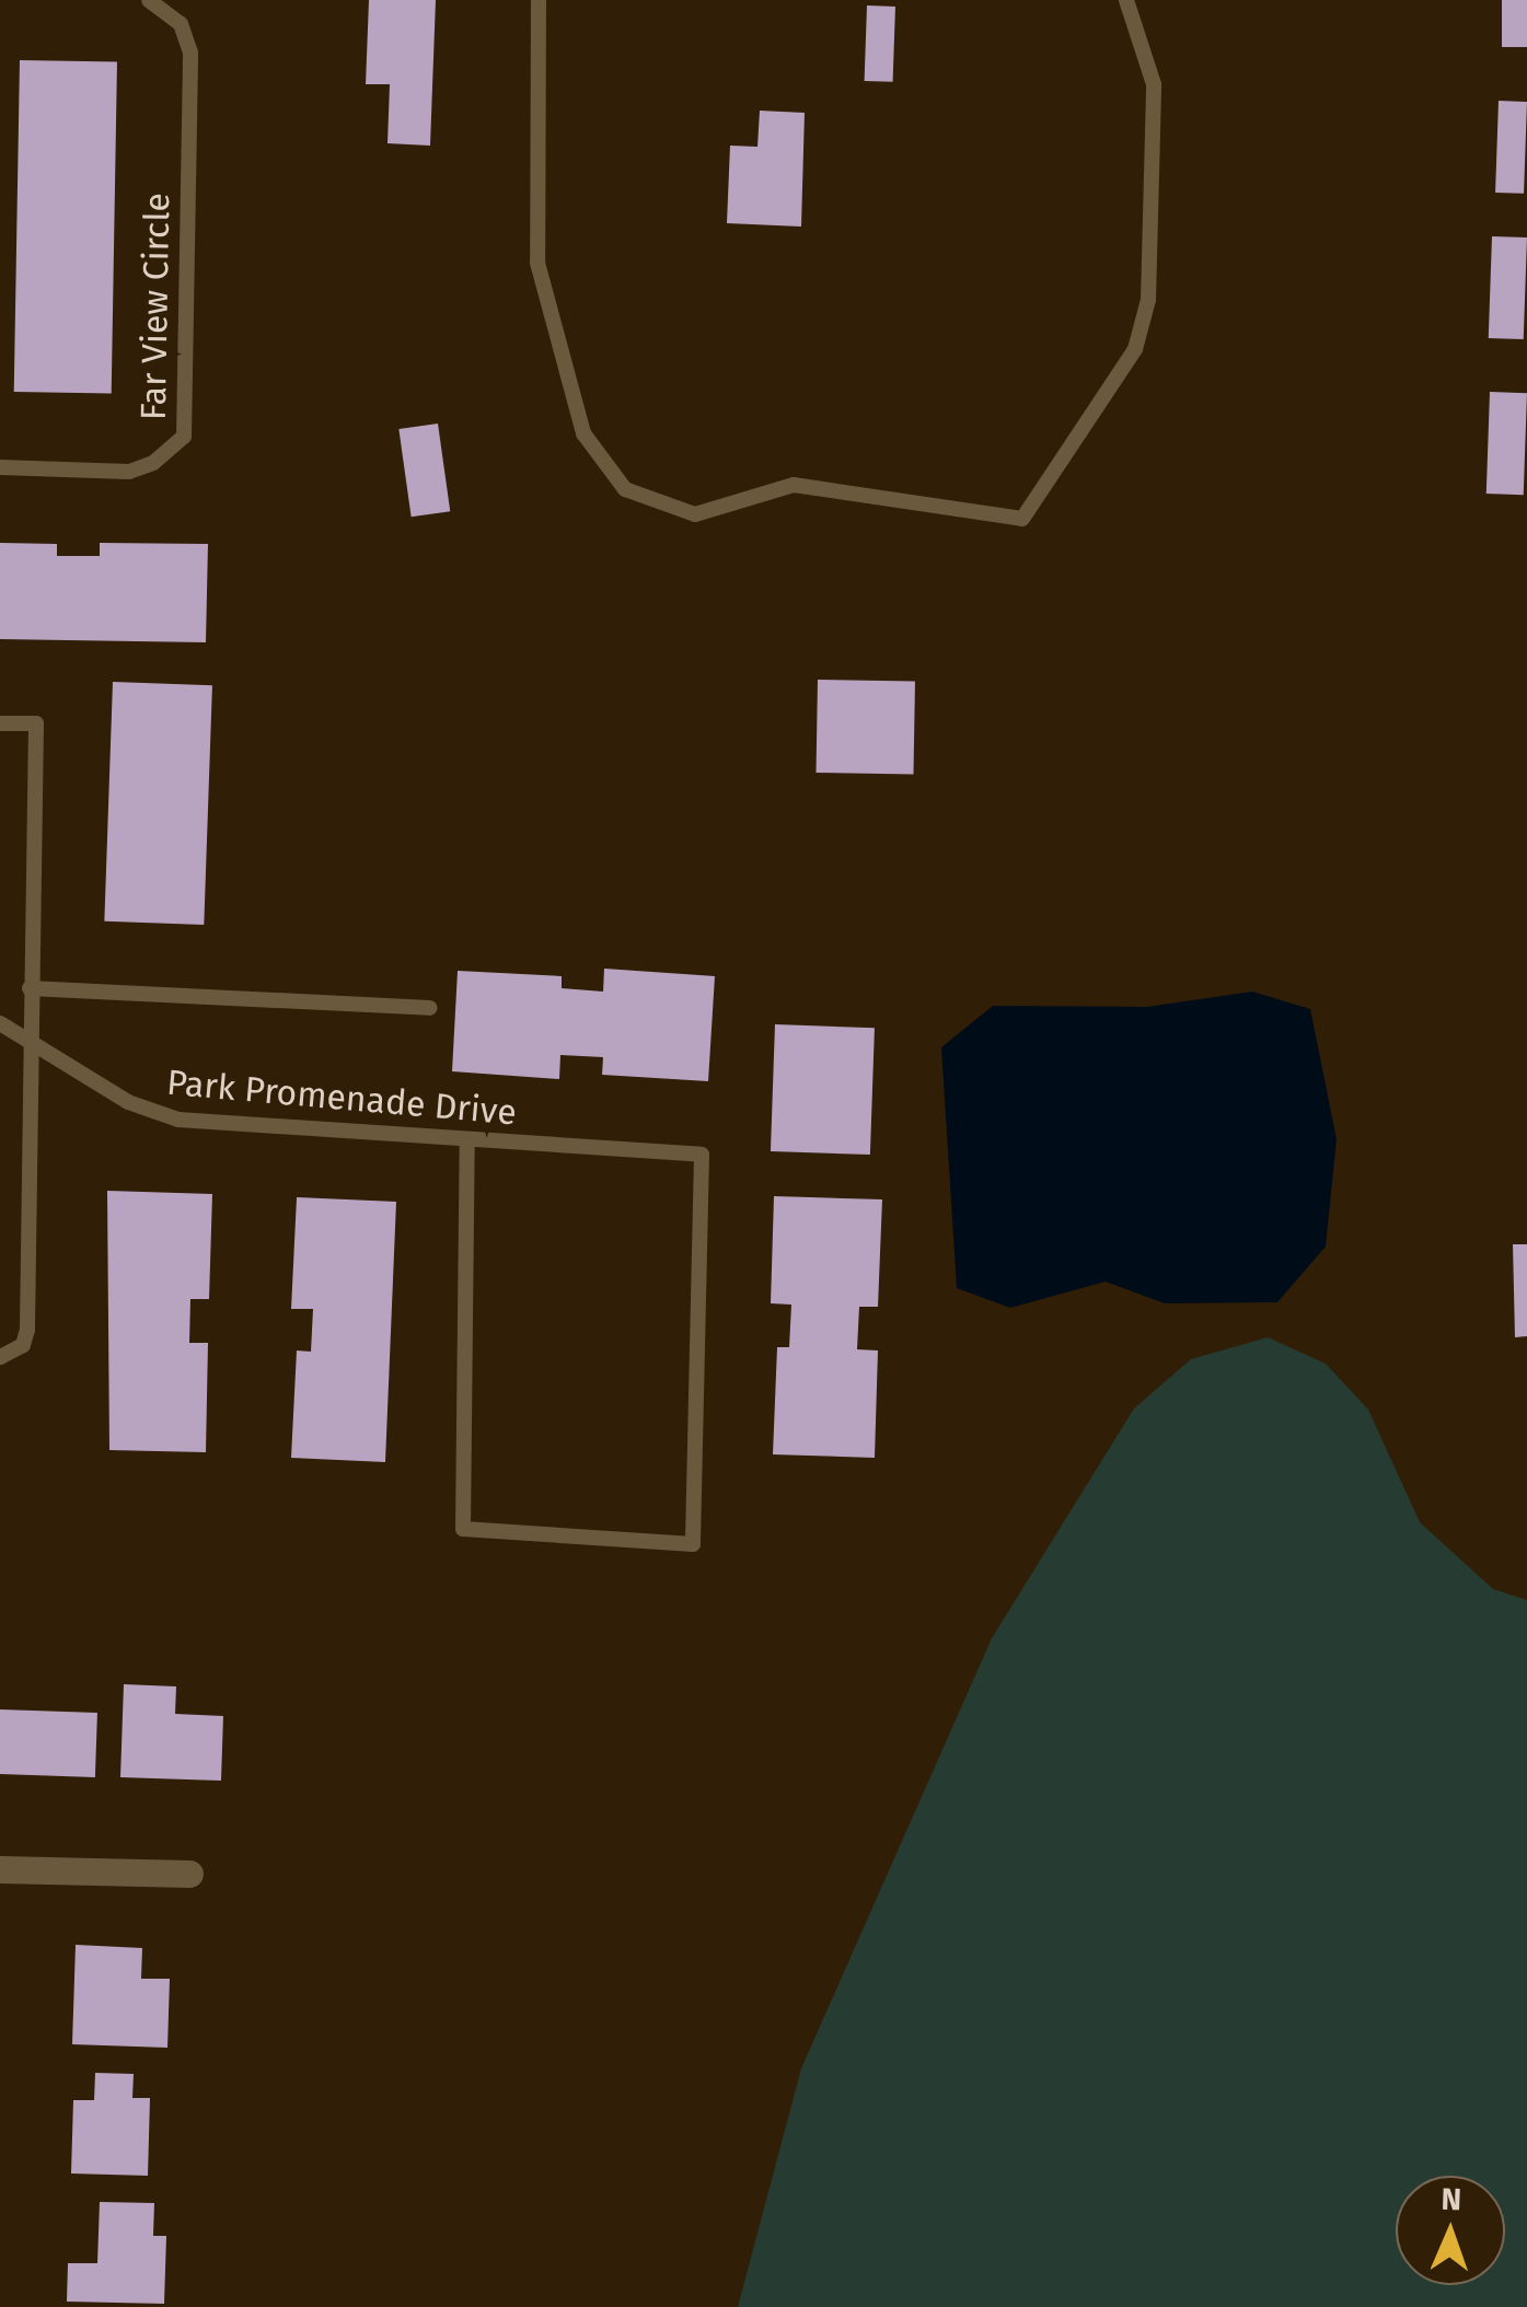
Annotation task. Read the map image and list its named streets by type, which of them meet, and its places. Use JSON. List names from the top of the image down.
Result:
{
  "streets": {
    "lane": ["Far View Circle", "Park Promenade Drive"]
  },
  "north": "top"
}
